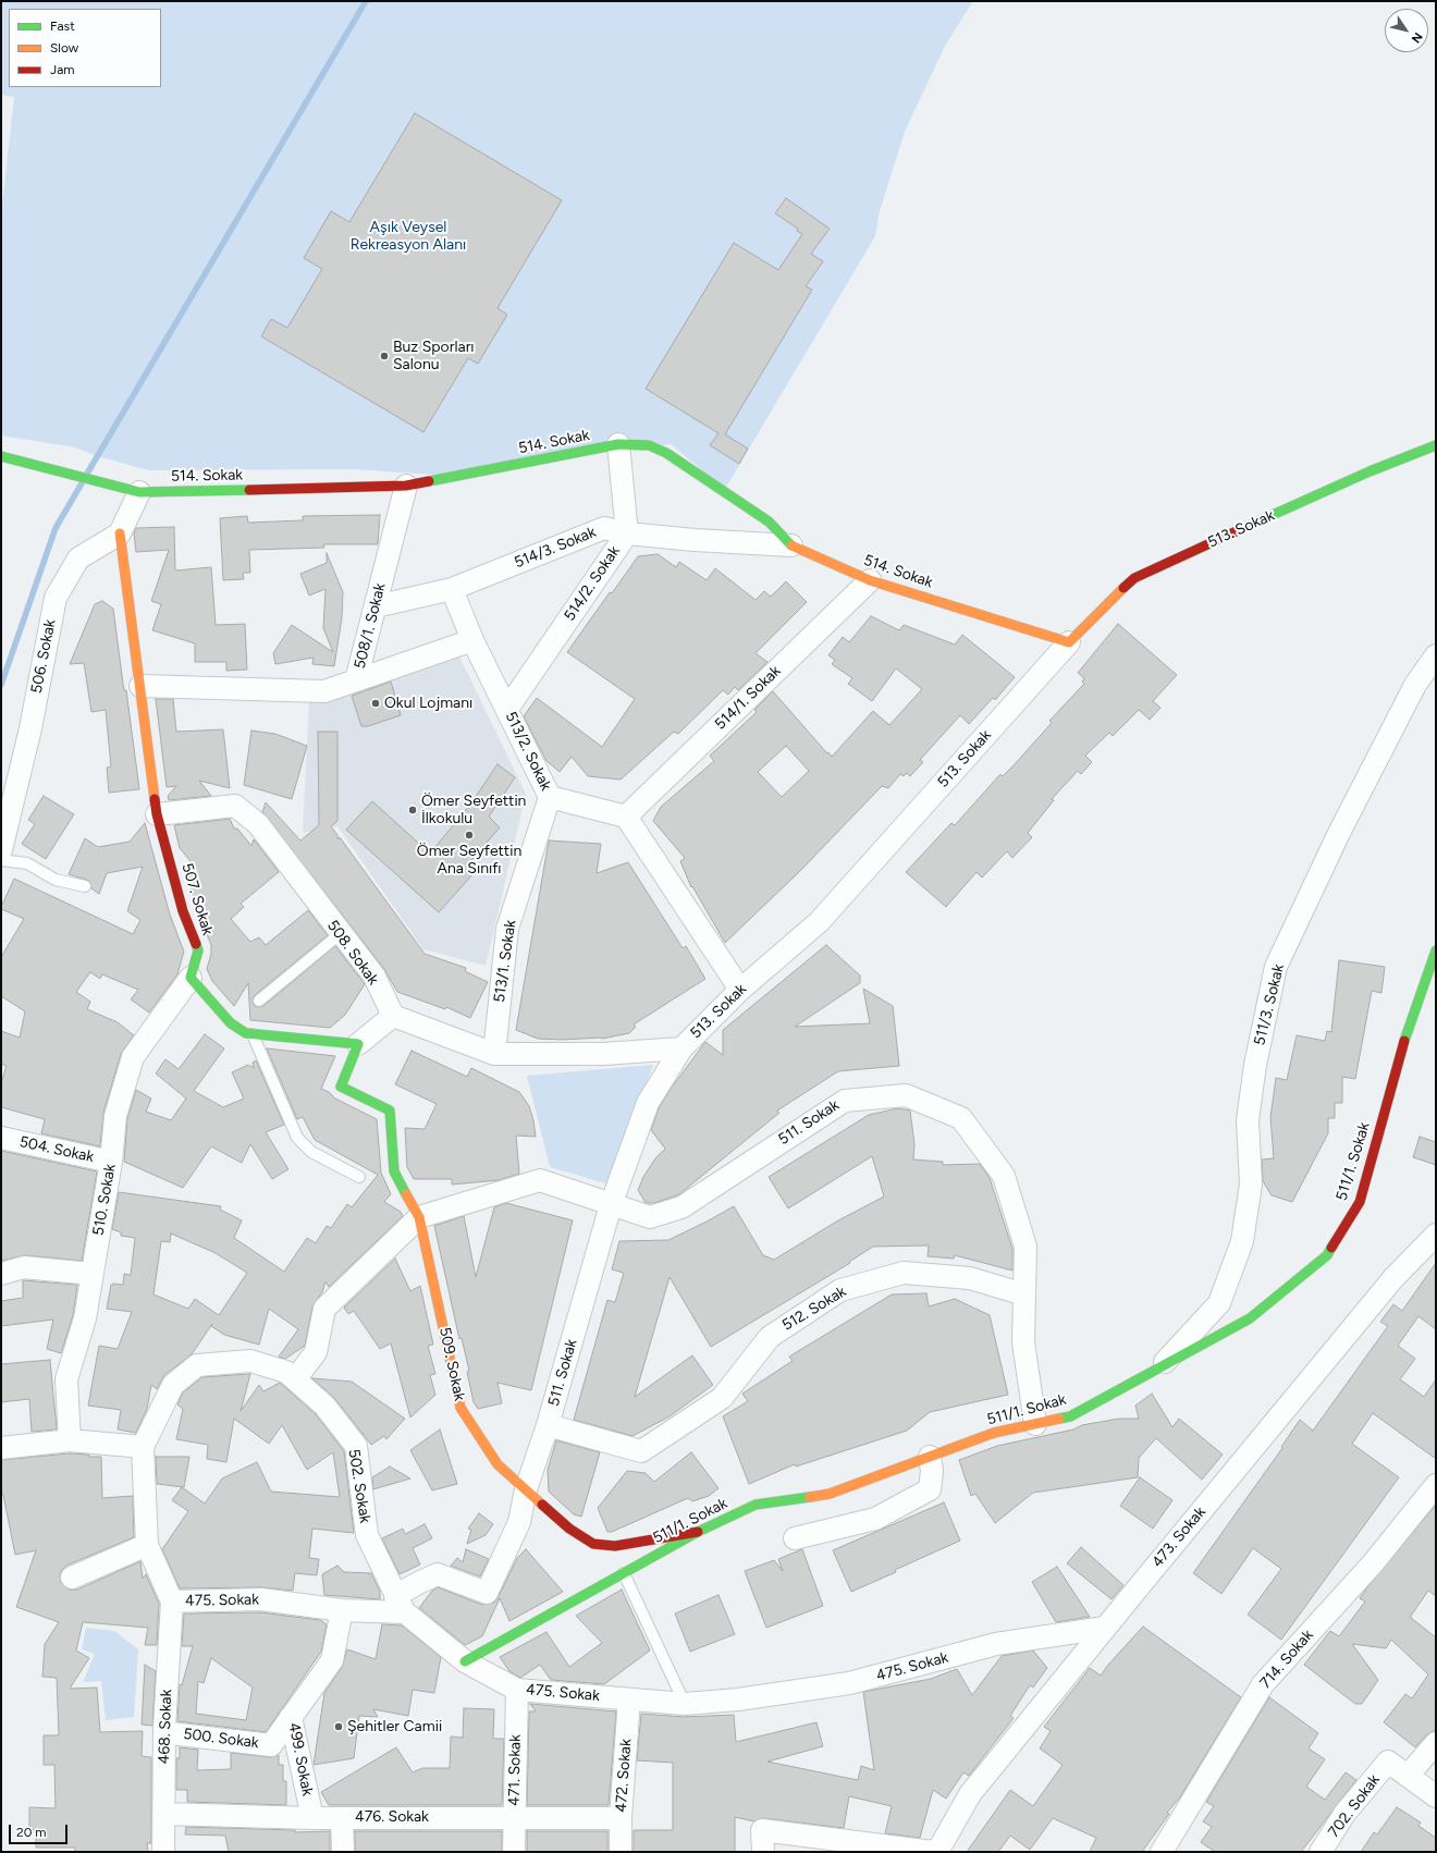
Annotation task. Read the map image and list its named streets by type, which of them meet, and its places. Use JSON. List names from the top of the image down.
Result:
{
  "streets": {
    "street": [
      "514. Sokak",
      "513. Sokak",
      "514/3. Sokak",
      "514/2. Sokak",
      "508/1. Sokak",
      "506. Sokak",
      "514/1. Sokak",
      "513/2. Sokak",
      "507. Sokak",
      "508. Sokak",
      "513/1. Sokak",
      "511/3. Sokak",
      "511. Sokak",
      "504. Sokak",
      "511/1. Sokak",
      "510. Sokak",
      "512. Sokak",
      "509. Sokak",
      "502. Sokak",
      "473. Sokak",
      "475. Sokak",
      "714. Sokak",
      "468. Sokak",
      "500. Sokak",
      "499. Sokak",
      "471. Sokak",
      "472. Sokak",
      "702. Sokak",
      "476. Sokak"
    ]
  },
  "crossings": [
    ["514. Sokak", "513. Sokak"],
    ["514. Sokak", "514/3. Sokak"],
    ["514. Sokak", "514/2. Sokak"],
    ["514. Sokak", "508/1. Sokak"],
    ["514. Sokak", "514/1. Sokak"],
    ["513. Sokak", "511. Sokak"],
    ["514/3. Sokak", "514/2. Sokak"],
    ["514/3. Sokak", "508/1. Sokak"],
    ["514/3. Sokak", "513/2. Sokak"],
    ["514/2. Sokak", "513/2. Sokak"],
    ["508/1. Sokak", "507. Sokak"],
    ["506. Sokak", "507. Sokak"],
    ["514/1. Sokak", "513/2. Sokak"],
    ["513/2. Sokak", "513/1. Sokak"],
    ["507. Sokak", "508. Sokak"],
    ["507. Sokak", "510. Sokak"],
    ["511/3. Sokak", "511/1. Sokak"],
    ["511. Sokak", "512. Sokak"],
    ["511. Sokak", "509. Sokak"],
    ["504. Sokak", "510. Sokak"],
    ["511/1. Sokak", "509. Sokak"],
    ["511/1. Sokak", "475. Sokak"],
    ["502. Sokak", "475. Sokak"],
    ["473. Sokak", "475. Sokak"],
    ["475. Sokak", "468. Sokak"],
    ["475. Sokak", "499. Sokak"],
    ["475. Sokak", "471. Sokak"],
    ["475. Sokak", "472. Sokak"],
    ["468. Sokak", "500. Sokak"],
    ["468. Sokak", "476. Sokak"],
    ["500. Sokak", "499. Sokak"],
    ["499. Sokak", "476. Sokak"],
    ["471. Sokak", "476. Sokak"],
    ["472. Sokak", "476. Sokak"]
  ],
  "parks": ["Aşık Veysel Rekreasyon Alanı"],
  "places": [
    "Buz Sporları Salonu",
    "Okul Lojmanı",
    "Ömer Seyfettin İlkokulu",
    "Ömer Seyfettin Ana Sınıfı",
    "Şehitler Camii"
  ],
  "legend": ["Fast", "Slow", "Jam"],
  "scale_bar": "20 m",
  "north": "bottom right"
}
